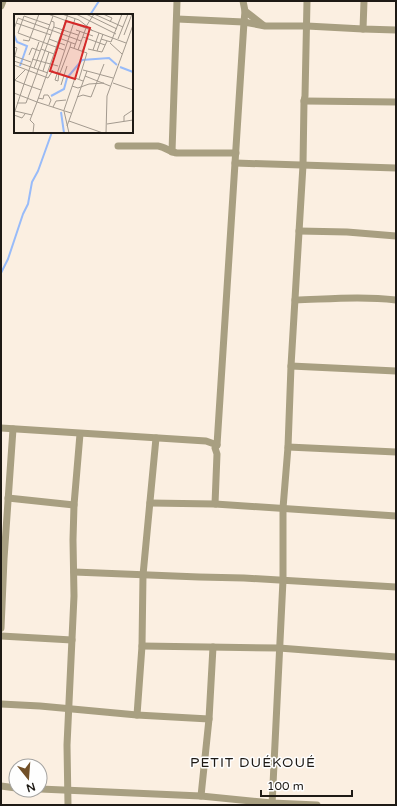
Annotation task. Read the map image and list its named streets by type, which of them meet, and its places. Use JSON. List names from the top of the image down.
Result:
{
  "districts": ["PETIT DUÉKOUÉ"],
  "scale_bar": "100 m",
  "north": "bottom"
}
